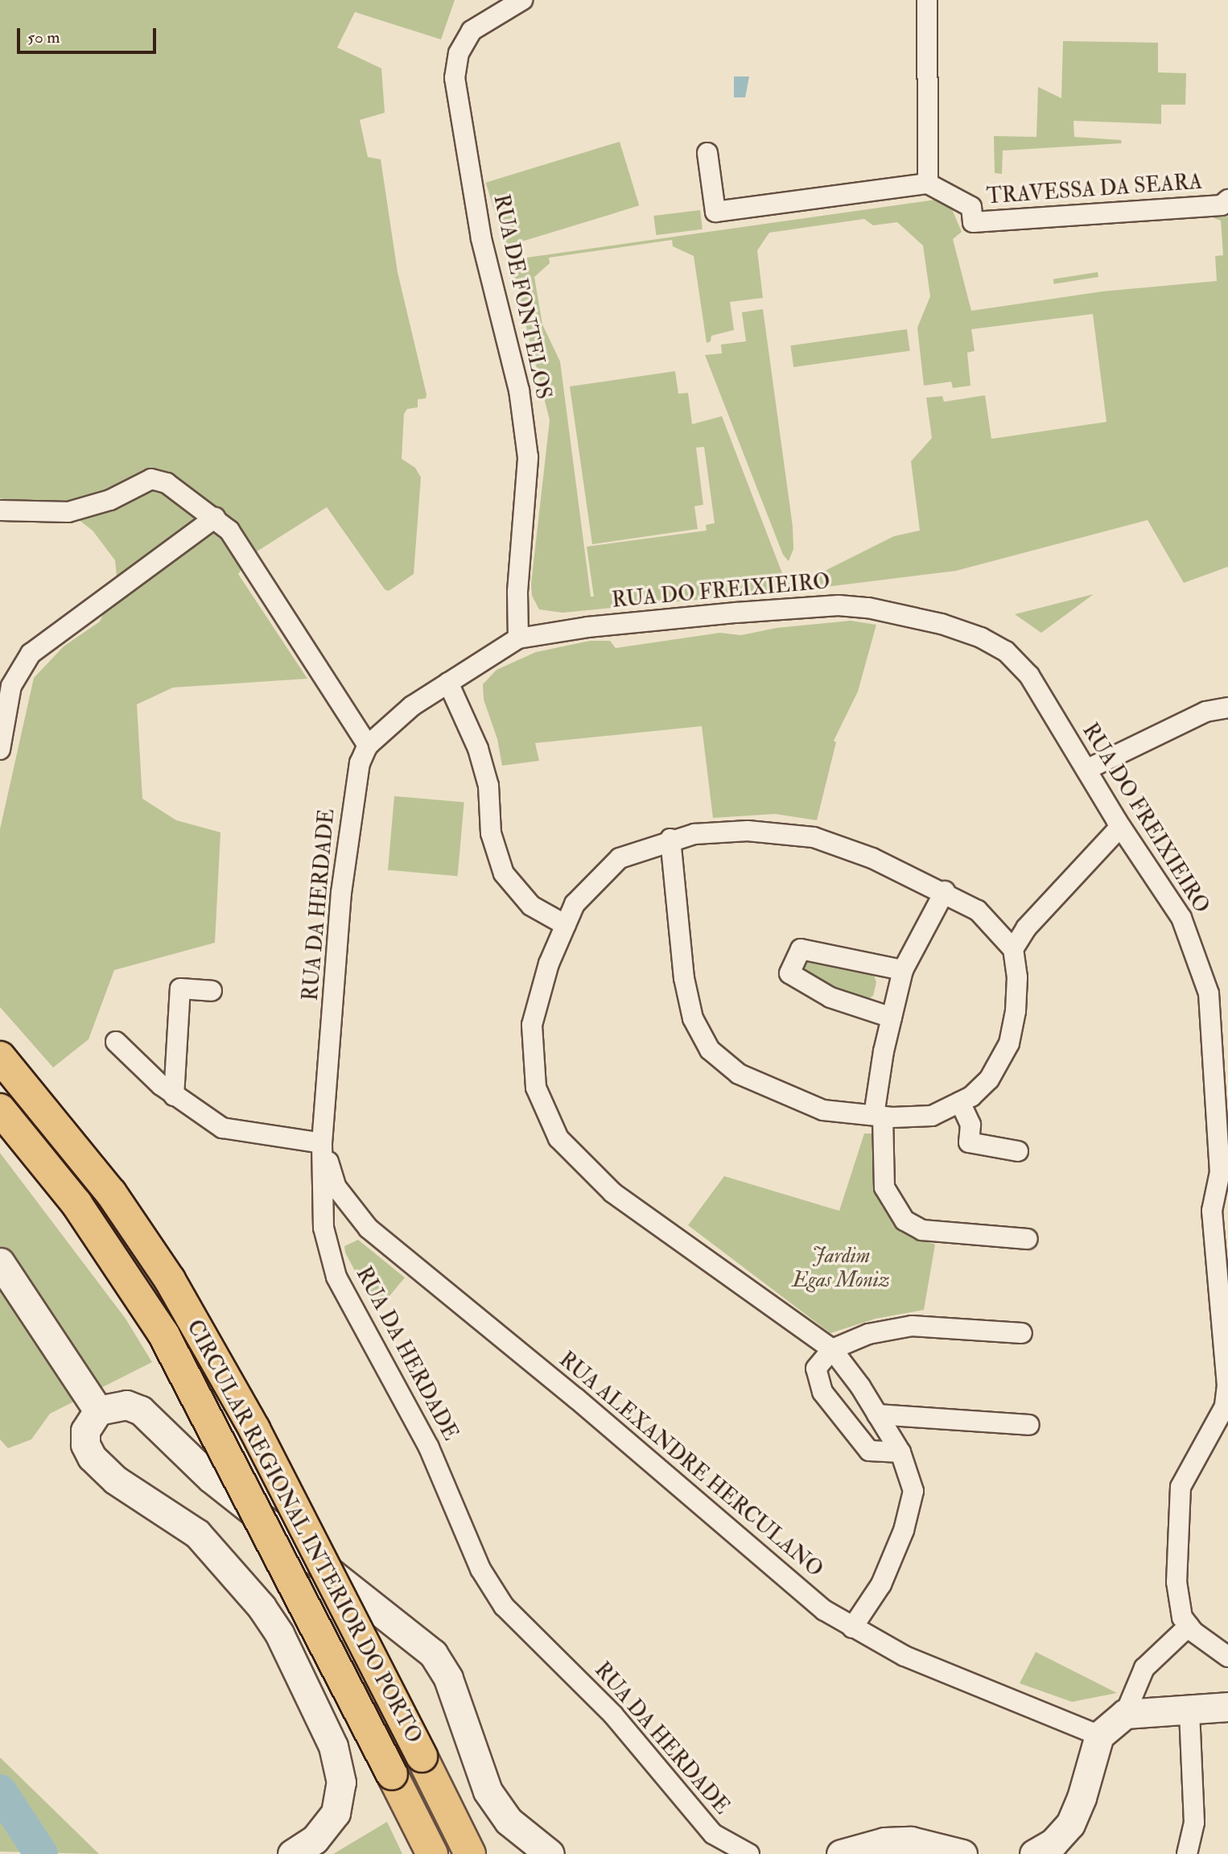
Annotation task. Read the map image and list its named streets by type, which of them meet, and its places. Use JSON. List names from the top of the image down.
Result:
{
  "streets": {
    "highway": ["CIRCULAR REGIONAL INTERIOR DO PORTO"],
    "street": [
      "TRAVESSA DA SEARA",
      "RUA DE FONTELOS",
      "RUA DO FREIXIEIRO",
      "RUA DA HERDADE",
      "RUA ALEXANDRE HERCULANO"
    ]
  },
  "crossings": [
    ["RUA DE FONTELOS", "RUA DO FREIXIEIRO"],
    ["RUA DA HERDADE", "RUA ALEXANDRE HERCULANO"]
  ],
  "parks": ["Jardim Egas Moniz"],
  "scale_bar": "50 m"
}
